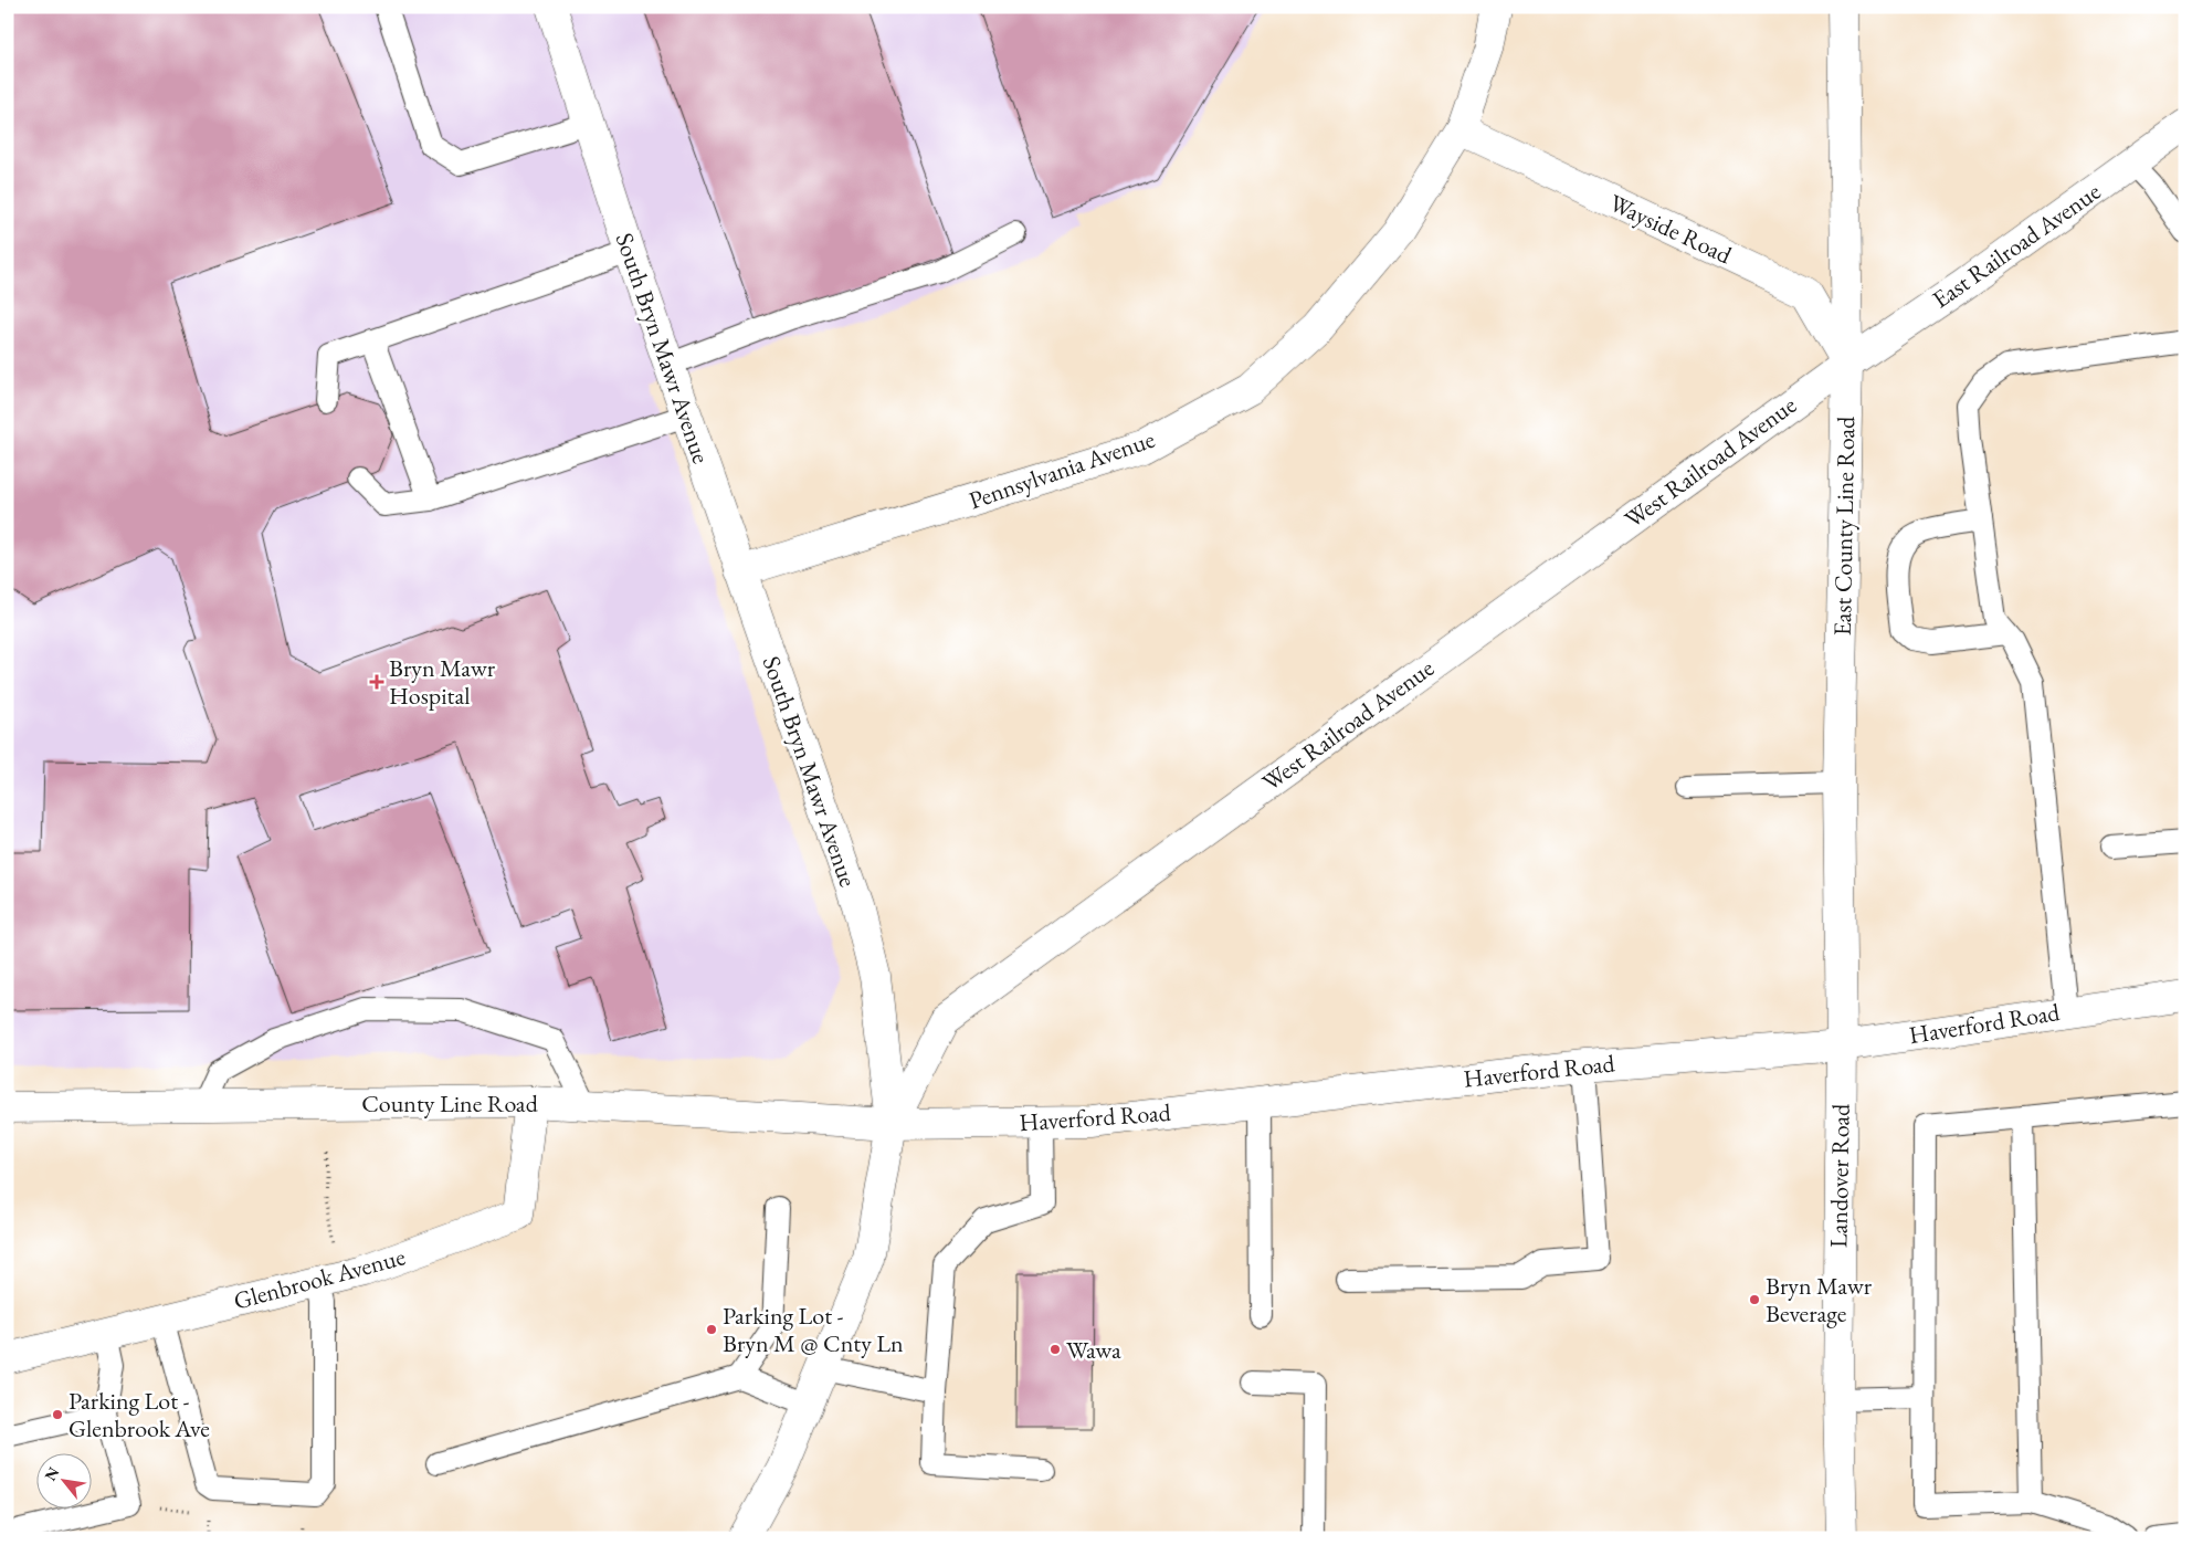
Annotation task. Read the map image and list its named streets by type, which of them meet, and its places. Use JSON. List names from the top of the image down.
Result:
{
  "streets": {
    "street": [
      "Wayside Road",
      "East Railroad Avenue",
      "South Bryn Mawr Avenue",
      "West Railroad Avenue",
      "Pennsylvania Avenue",
      "East County Line Road",
      "Haverford Road",
      "County Line Road",
      "Landover Road",
      "Glenbrook Avenue"
    ]
  },
  "crossings": [
    ["Wayside Road", "East Railroad Avenue"],
    ["Wayside Road", "West Railroad Avenue"],
    ["Wayside Road", "Pennsylvania Avenue"],
    ["Wayside Road", "East County Line Road"],
    ["East Railroad Avenue", "West Railroad Avenue"],
    ["East Railroad Avenue", "East County Line Road"],
    ["South Bryn Mawr Avenue", "West Railroad Avenue"],
    ["South Bryn Mawr Avenue", "Pennsylvania Avenue"],
    ["South Bryn Mawr Avenue", "Haverford Road"],
    ["South Bryn Mawr Avenue", "County Line Road"],
    ["West Railroad Avenue", "East County Line Road"],
    ["West Railroad Avenue", "Haverford Road"],
    ["West Railroad Avenue", "County Line Road"],
    ["East County Line Road", "Haverford Road"],
    ["East County Line Road", "Landover Road"],
    ["Haverford Road", "County Line Road"],
    ["Haverford Road", "Landover Road"],
    ["County Line Road", "Glenbrook Avenue"]
  ],
  "places": {
    "health": ["Bryn Mawr Hospital"],
    "other": [
      "Bryn Mawr Beverage",
      "Parking Lot - Bryn M @ Cnty Ln",
      "Wawa",
      "Parking Lot - Glenbrook Ave"
    ]
  },
  "north": "top left"
}
